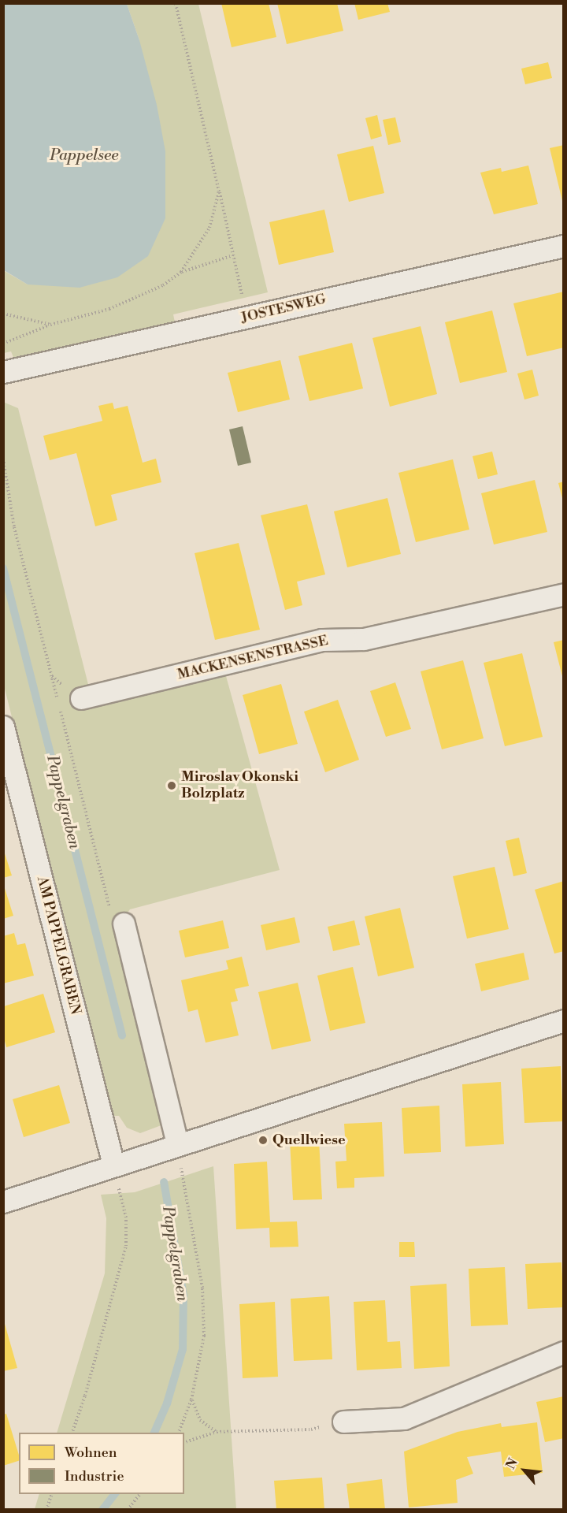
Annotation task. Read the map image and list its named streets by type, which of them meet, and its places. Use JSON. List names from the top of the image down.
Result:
{
  "streets": {
    "street": ["JOSTESWEG", "MACKENSENSTRASSE", "AM PAPPELGRABEN"]
  },
  "water": ["Pappelsee", "Pappelgraben"],
  "places": ["Miroslav Okonski Bolzplatz", "Quellwiese"],
  "legend": ["Wohnen", "Industrie"],
  "north": "top left"
}
